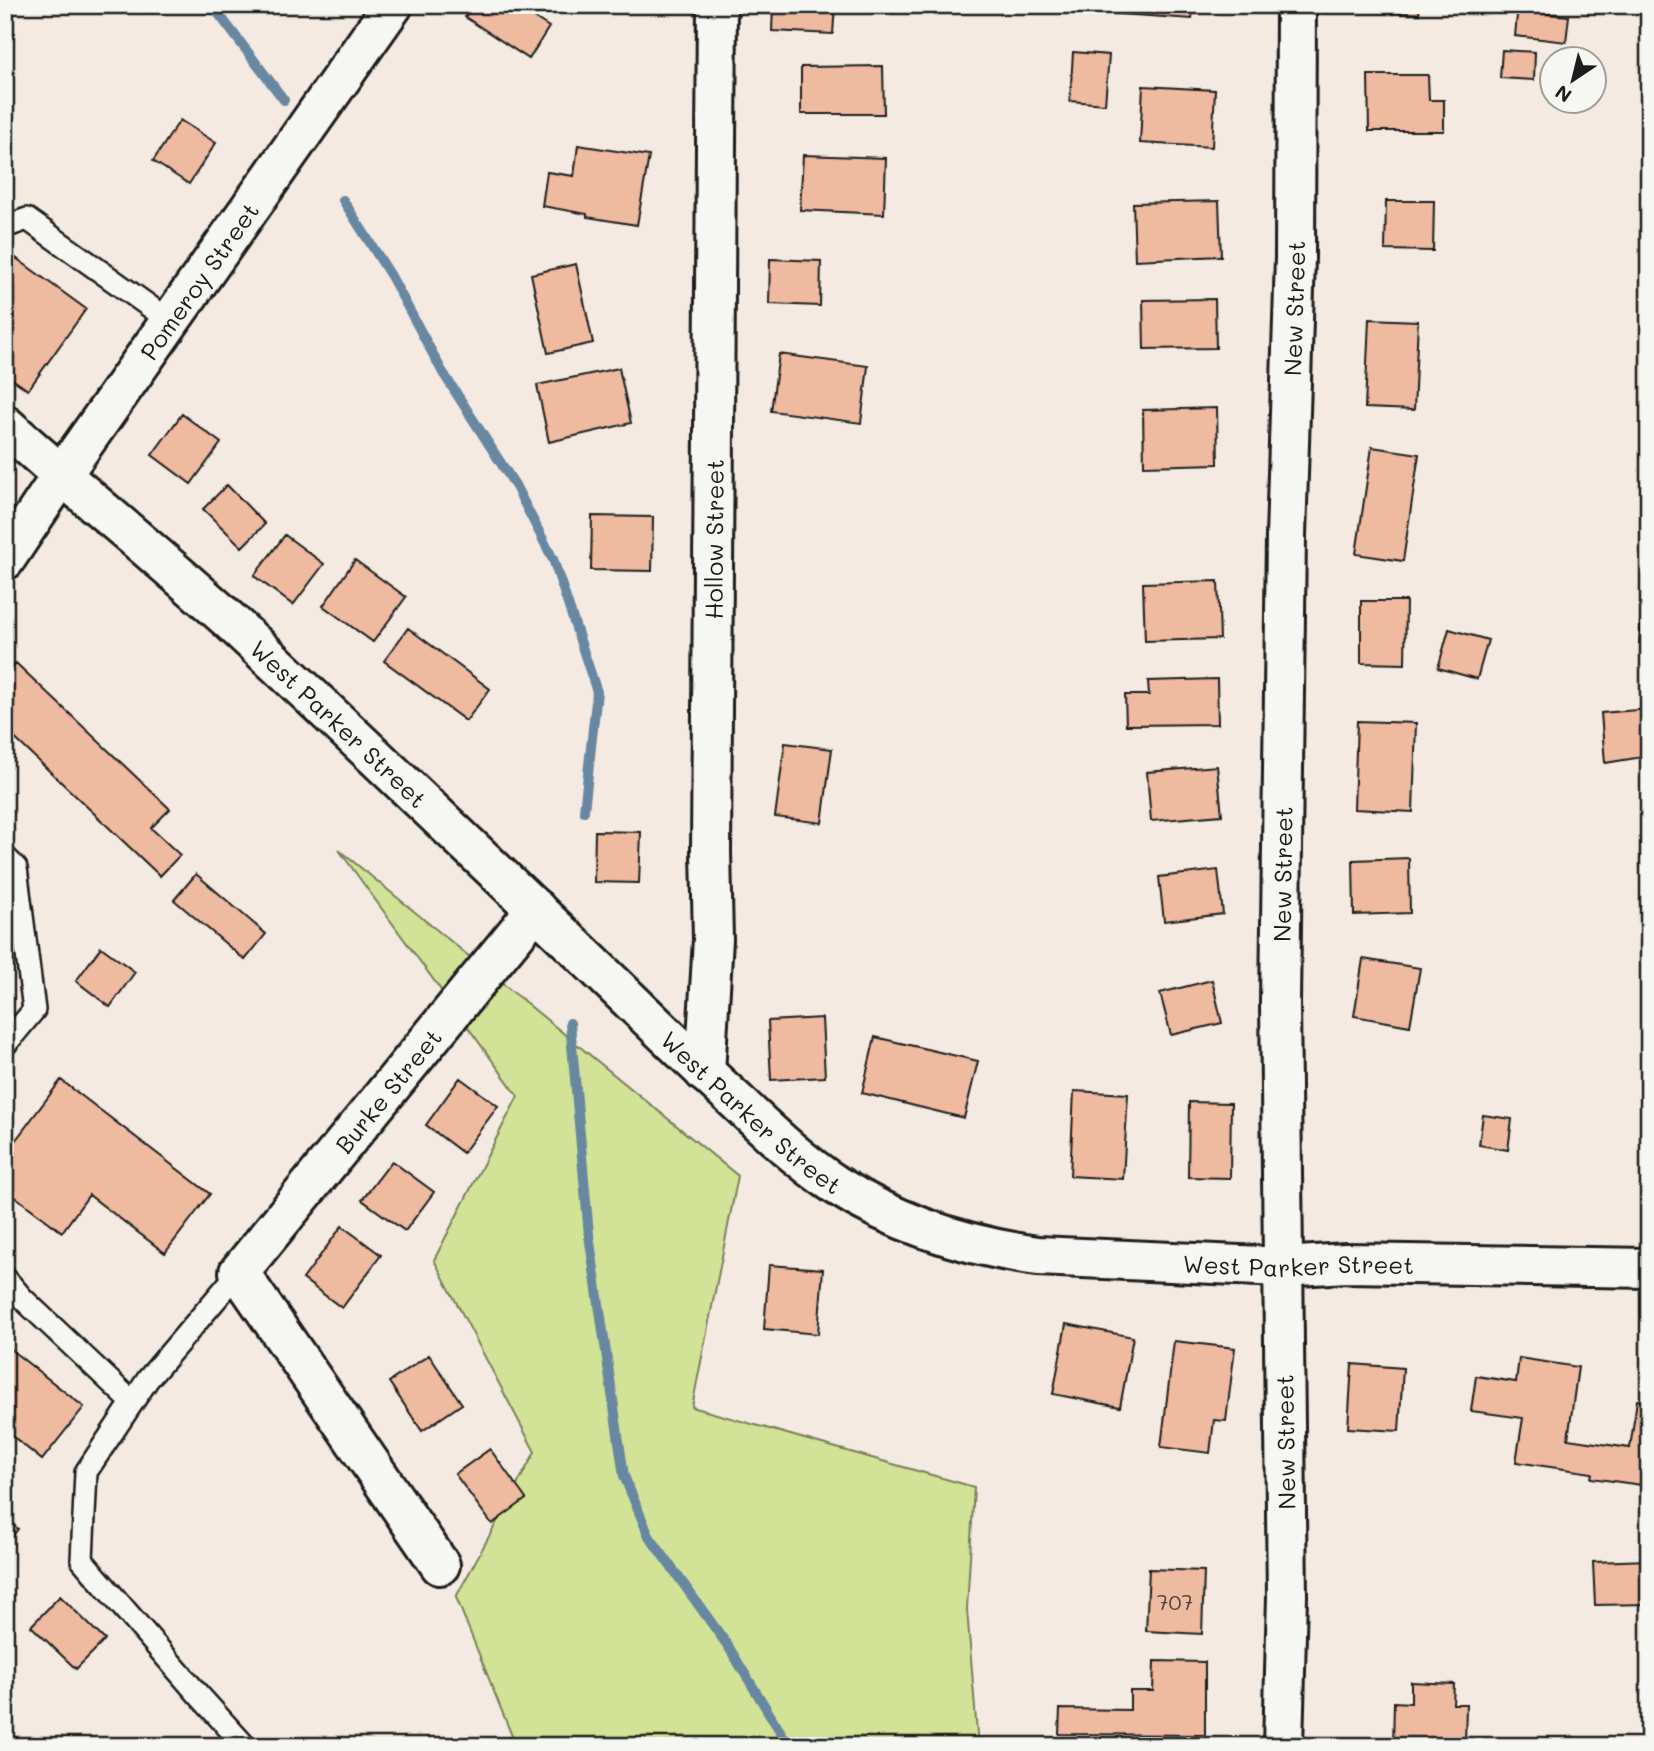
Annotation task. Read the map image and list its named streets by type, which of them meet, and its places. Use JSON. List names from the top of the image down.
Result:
{
  "streets": {
    "street": [
      "Pomeroy Street",
      "New Street",
      "Hollow Street",
      "West Parker Street",
      "Burke Street"
    ]
  },
  "crossings": [
    ["Pomeroy Street", "West Parker Street"],
    ["New Street", "West Parker Street"],
    ["Hollow Street", "West Parker Street"],
    ["West Parker Street", "Burke Street"]
  ],
  "house_numbers": ["707"],
  "north": "bottom left"
}
